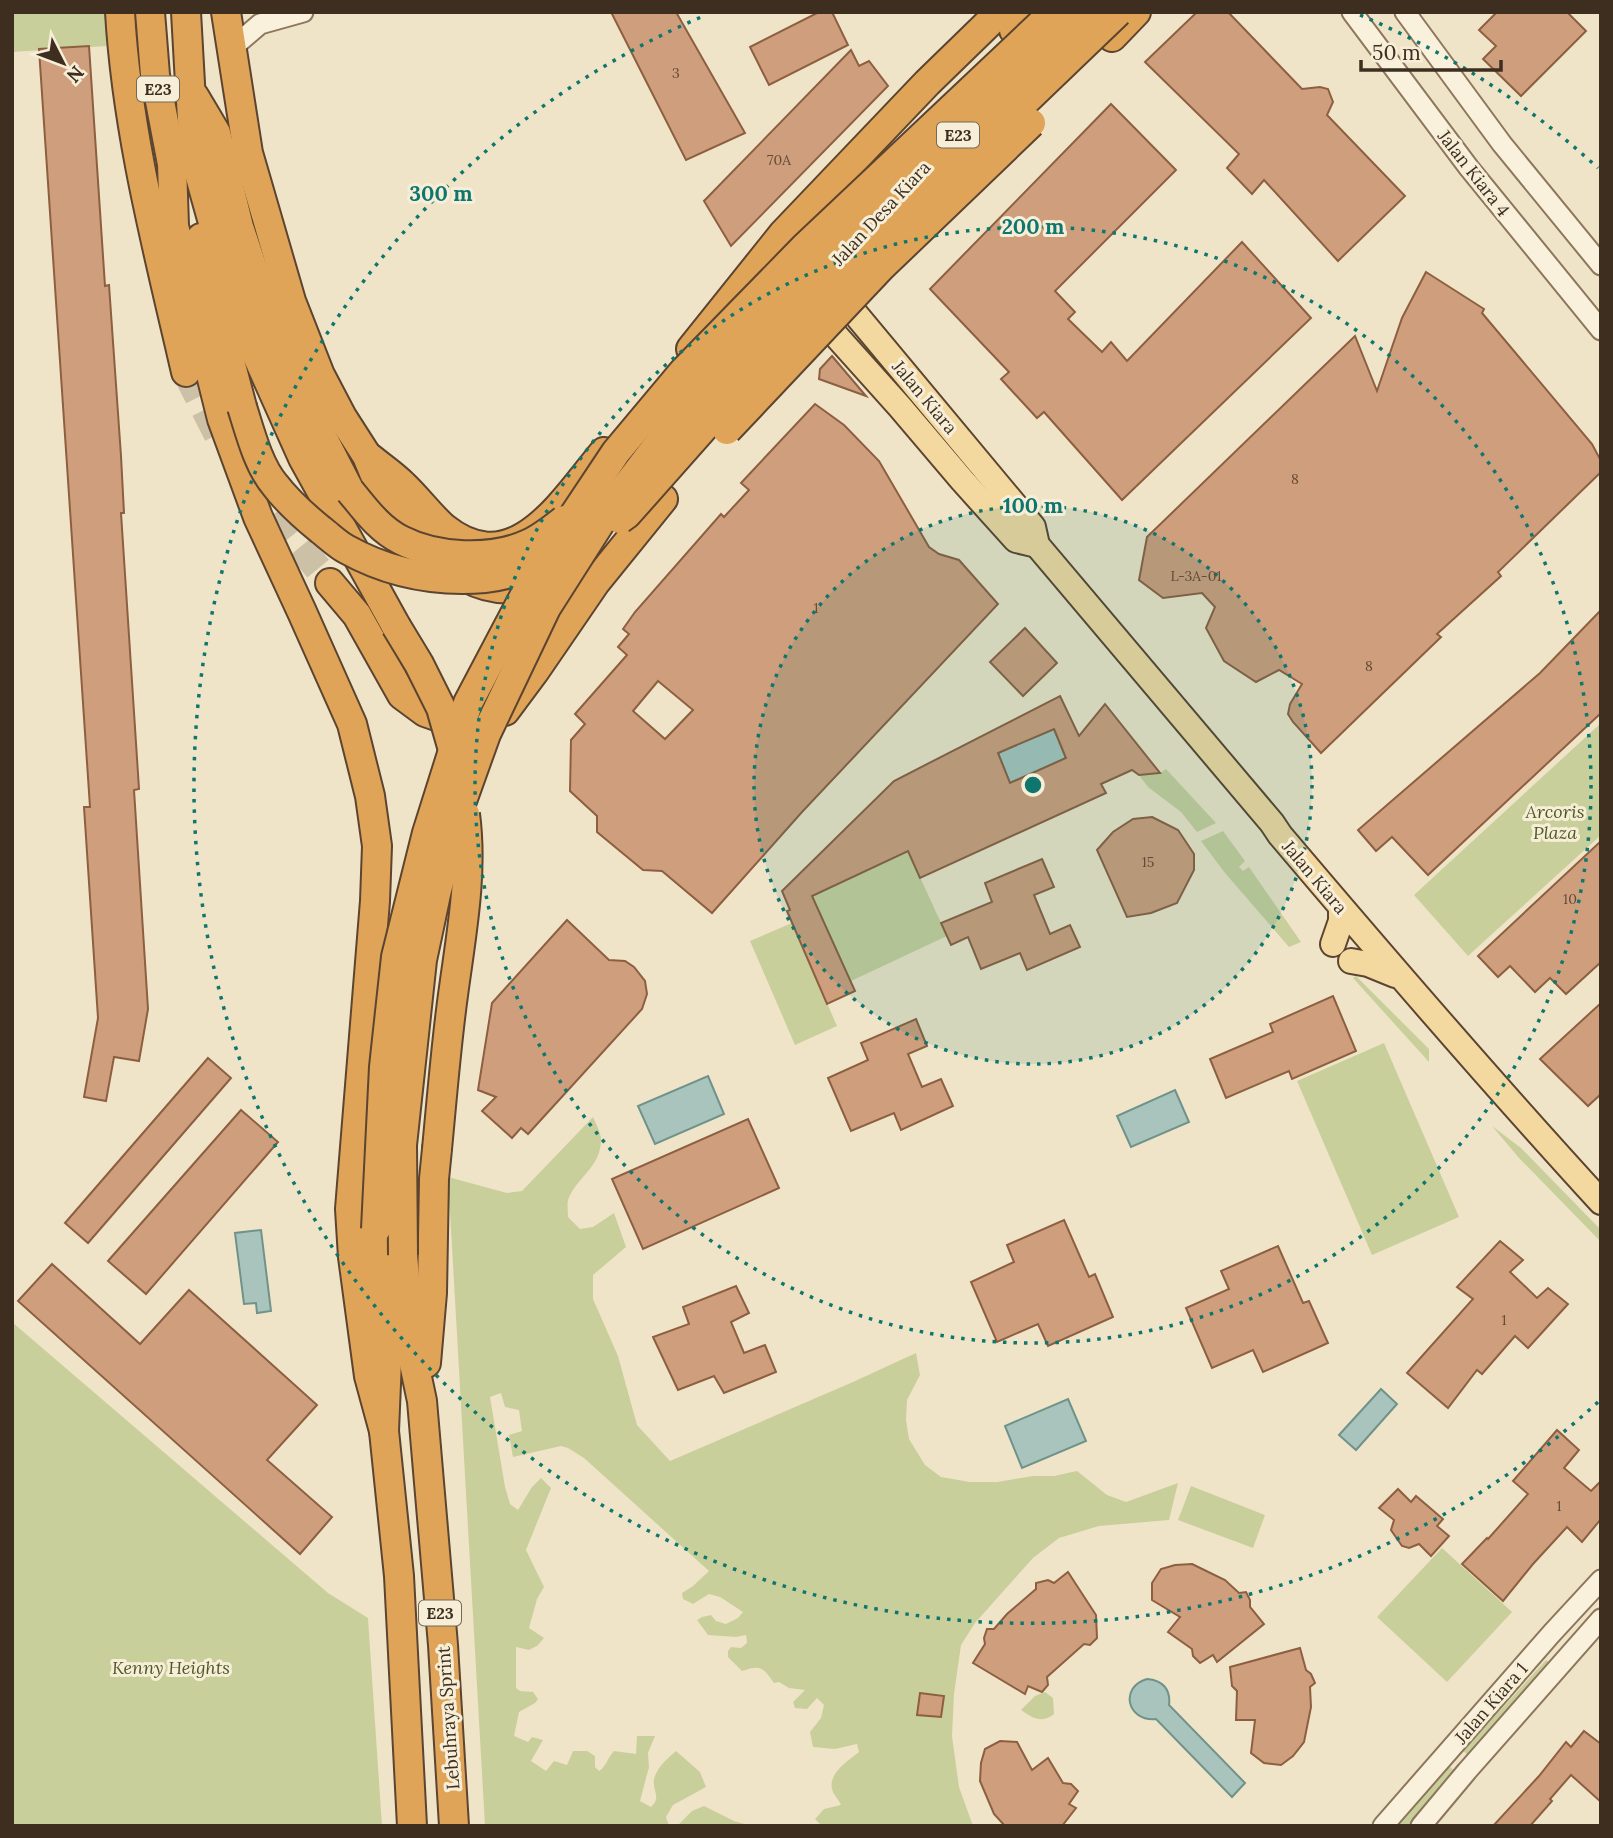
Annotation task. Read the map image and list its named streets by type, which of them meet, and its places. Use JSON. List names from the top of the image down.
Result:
{
  "streets": {
    "highway": ["E23", "Lebuhraya Sprint"],
    "main road": ["Jalan Desa Kiara", "Jalan Kiara"],
    "street": ["Jalan Kiara 4", "Jalan Kiara 1"]
  },
  "crossings": [
    ["E23", "Jalan Desa Kiara"],
    ["E23", "Jalan Kiara"],
    ["Jalan Desa Kiara", "Jalan Kiara"]
  ],
  "parks": ["Arcoris Plaza", "Kenny Heights"],
  "house_numbers": [
    "3",
    "70A",
    "8",
    "L-3A-01",
    "1",
    "8",
    "15",
    "10",
    "1",
    "1"
  ],
  "scale_bar": "50 m",
  "north": "bottom right",
  "rings": ["300 m", "200 m", "100 m"]
}
